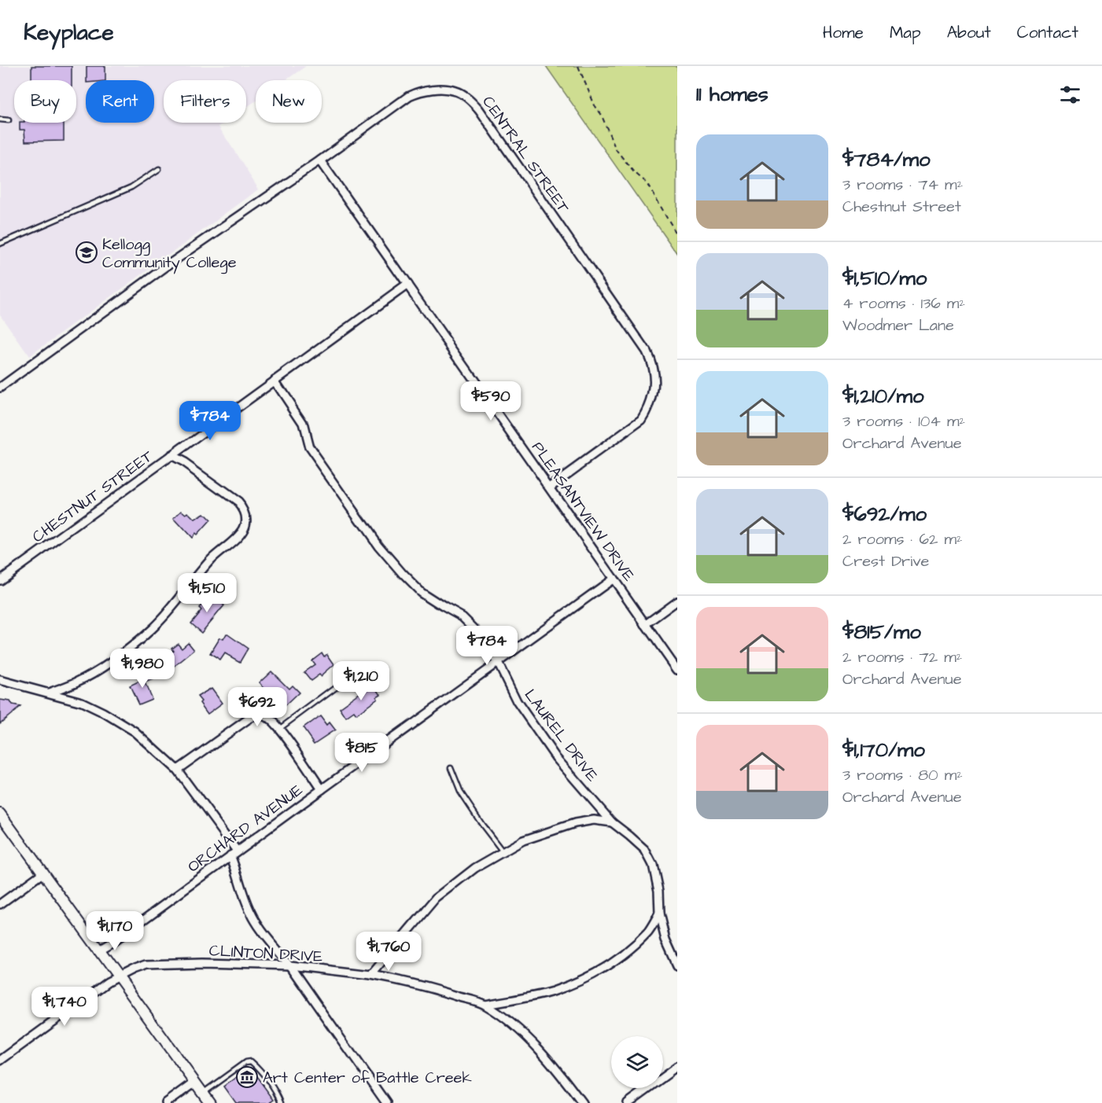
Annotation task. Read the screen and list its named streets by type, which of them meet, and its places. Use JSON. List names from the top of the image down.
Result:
{
  "streets": {
    "street": [
      "CENTRAL STREET",
      "CHESTNUT STREET",
      "PLEASANTVIEW DRIVE",
      "LAUREL DRIVE",
      "ORCHARD AVENUE",
      "CLINTON DRIVE"
    ]
  },
  "crossings": [
    ["CENTRAL STREET", "PLEASANTVIEW DRIVE"],
    ["CHESTNUT STREET", "PLEASANTVIEW DRIVE"],
    ["CHESTNUT STREET", "LAUREL DRIVE"],
    ["PLEASANTVIEW DRIVE", "ORCHARD AVENUE"],
    ["LAUREL DRIVE", "ORCHARD AVENUE"]
  ],
  "places": {
    "school or university": ["Kellogg Community College"],
    "museum": ["Art Center of Battle Creek"]
  },
  "page": {
    "header": "Keyplace",
    "nav": [
      "Home",
      "Map",
      "About",
      "Contact"
    ],
    "heading": "11 homes",
    "chip": [
      "Buy",
      "Rent",
      "Filters",
      "New"
    ],
    "list": [
      {
        "name": "$784/mo",
        "note": "3 rooms · 74 m² · Chestnut Street"
      },
      {
        "name": "$1,510/mo",
        "note": "4 rooms · 136 m² · Woodmer Lane"
      },
      {
        "name": "$1,210/mo",
        "note": "3 rooms · 104 m² · Orchard Avenue"
      },
      {
        "name": "$692/mo",
        "note": "2 rooms · 62 m² · Crest Drive"
      },
      {
        "name": "$815/mo",
        "note": "2 rooms · 72 m² · Orchard Avenue"
      },
      {
        "name": "$1,170/mo",
        "note": "3 rooms · 80 m² · Orchard Avenue"
      }
    ],
    "price": [
      "$590",
      "$784",
      "$1,510",
      "$784",
      "$1,980",
      "$1,210",
      "$692",
      "$815",
      "$1,170",
      "$1,760",
      "$1,740"
    ]
  }
}
